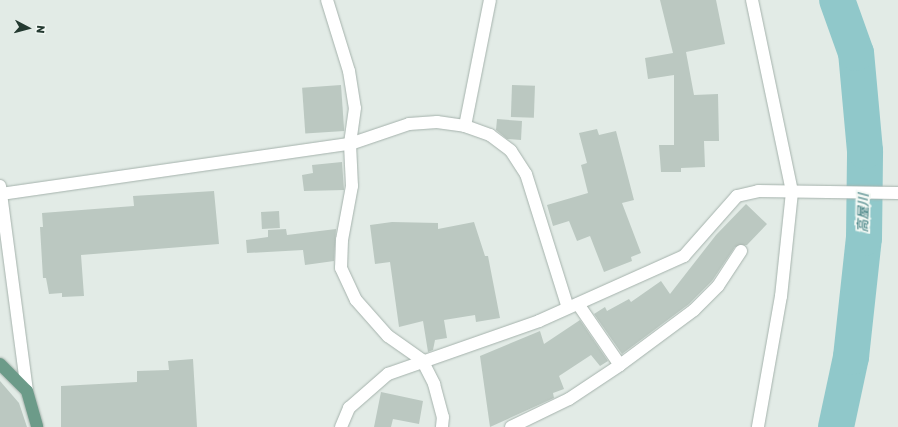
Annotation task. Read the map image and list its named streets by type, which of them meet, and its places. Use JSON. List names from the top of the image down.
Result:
{
  "water": ["高屋川"],
  "north": "right"
}
